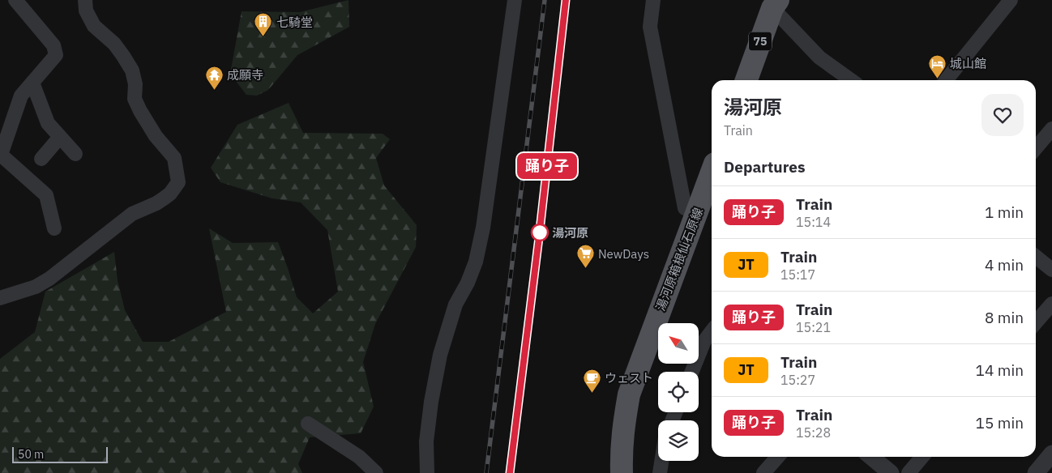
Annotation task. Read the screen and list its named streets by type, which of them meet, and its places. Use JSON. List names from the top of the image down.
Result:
{
  "streets": {
    "main road": ["75", "湯河原箱根仙石原線"]
  },
  "places": {
    "building": ["七騎堂"],
    "hotel": ["城山館"],
    "temple": ["成願寺"],
    "other": ["湯河原"],
    "supermarket": ["NewDays"],
    "cafe": ["ウェスト"]
  },
  "scale_bar": "50 m",
  "north": "top left",
  "page": {
    "on_map": "踊り子",
    "heading": [
      ["湯河原", "Train"],
      "Departures"
    ],
    "list": [
      {
        "mark": "踊り子",
        "name": "Train",
        "note": "15:14",
        "value": "1 min"
      },
      {
        "mark": "JT",
        "name": "Train",
        "note": "15:17",
        "value": "4 min"
      },
      {
        "mark": "踊り子",
        "name": "Train",
        "note": "15:21",
        "value": "8 min"
      },
      {
        "mark": "JT",
        "name": "Train",
        "note": "15:27",
        "value": "14 min"
      },
      {
        "mark": "踊り子",
        "name": "Train",
        "note": "15:28",
        "value": "15 min"
      }
    ],
    "scale": "50 m"
  }
}
